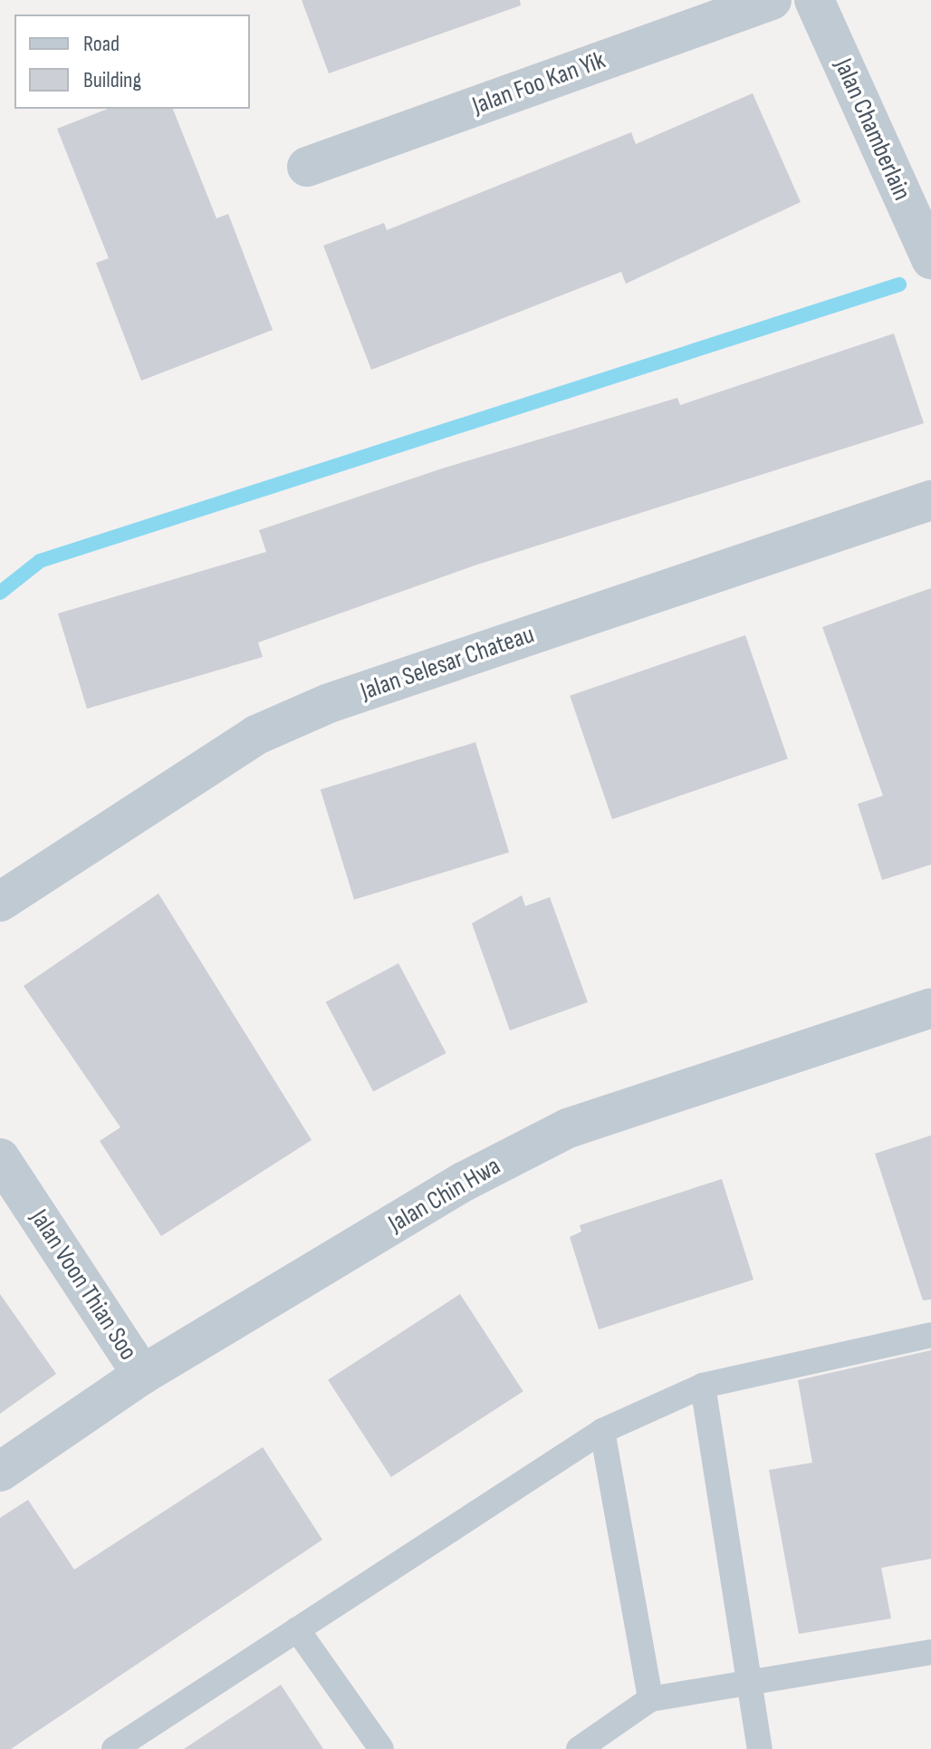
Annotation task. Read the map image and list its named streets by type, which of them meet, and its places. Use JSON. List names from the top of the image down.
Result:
{
  "streets": {
    "street": [
      "Jalan Foo Kan Yik",
      "Jalan Chamberlain",
      "Jalan Selesar Chateau",
      "Jalan Chin Hwa",
      "Jalan Voon Thian Soo"
    ]
  },
  "crossings": [
    ["Jalan Chin Hwa", "Jalan Voon Thian Soo"]
  ],
  "legend": ["Road", "Building"]
}
